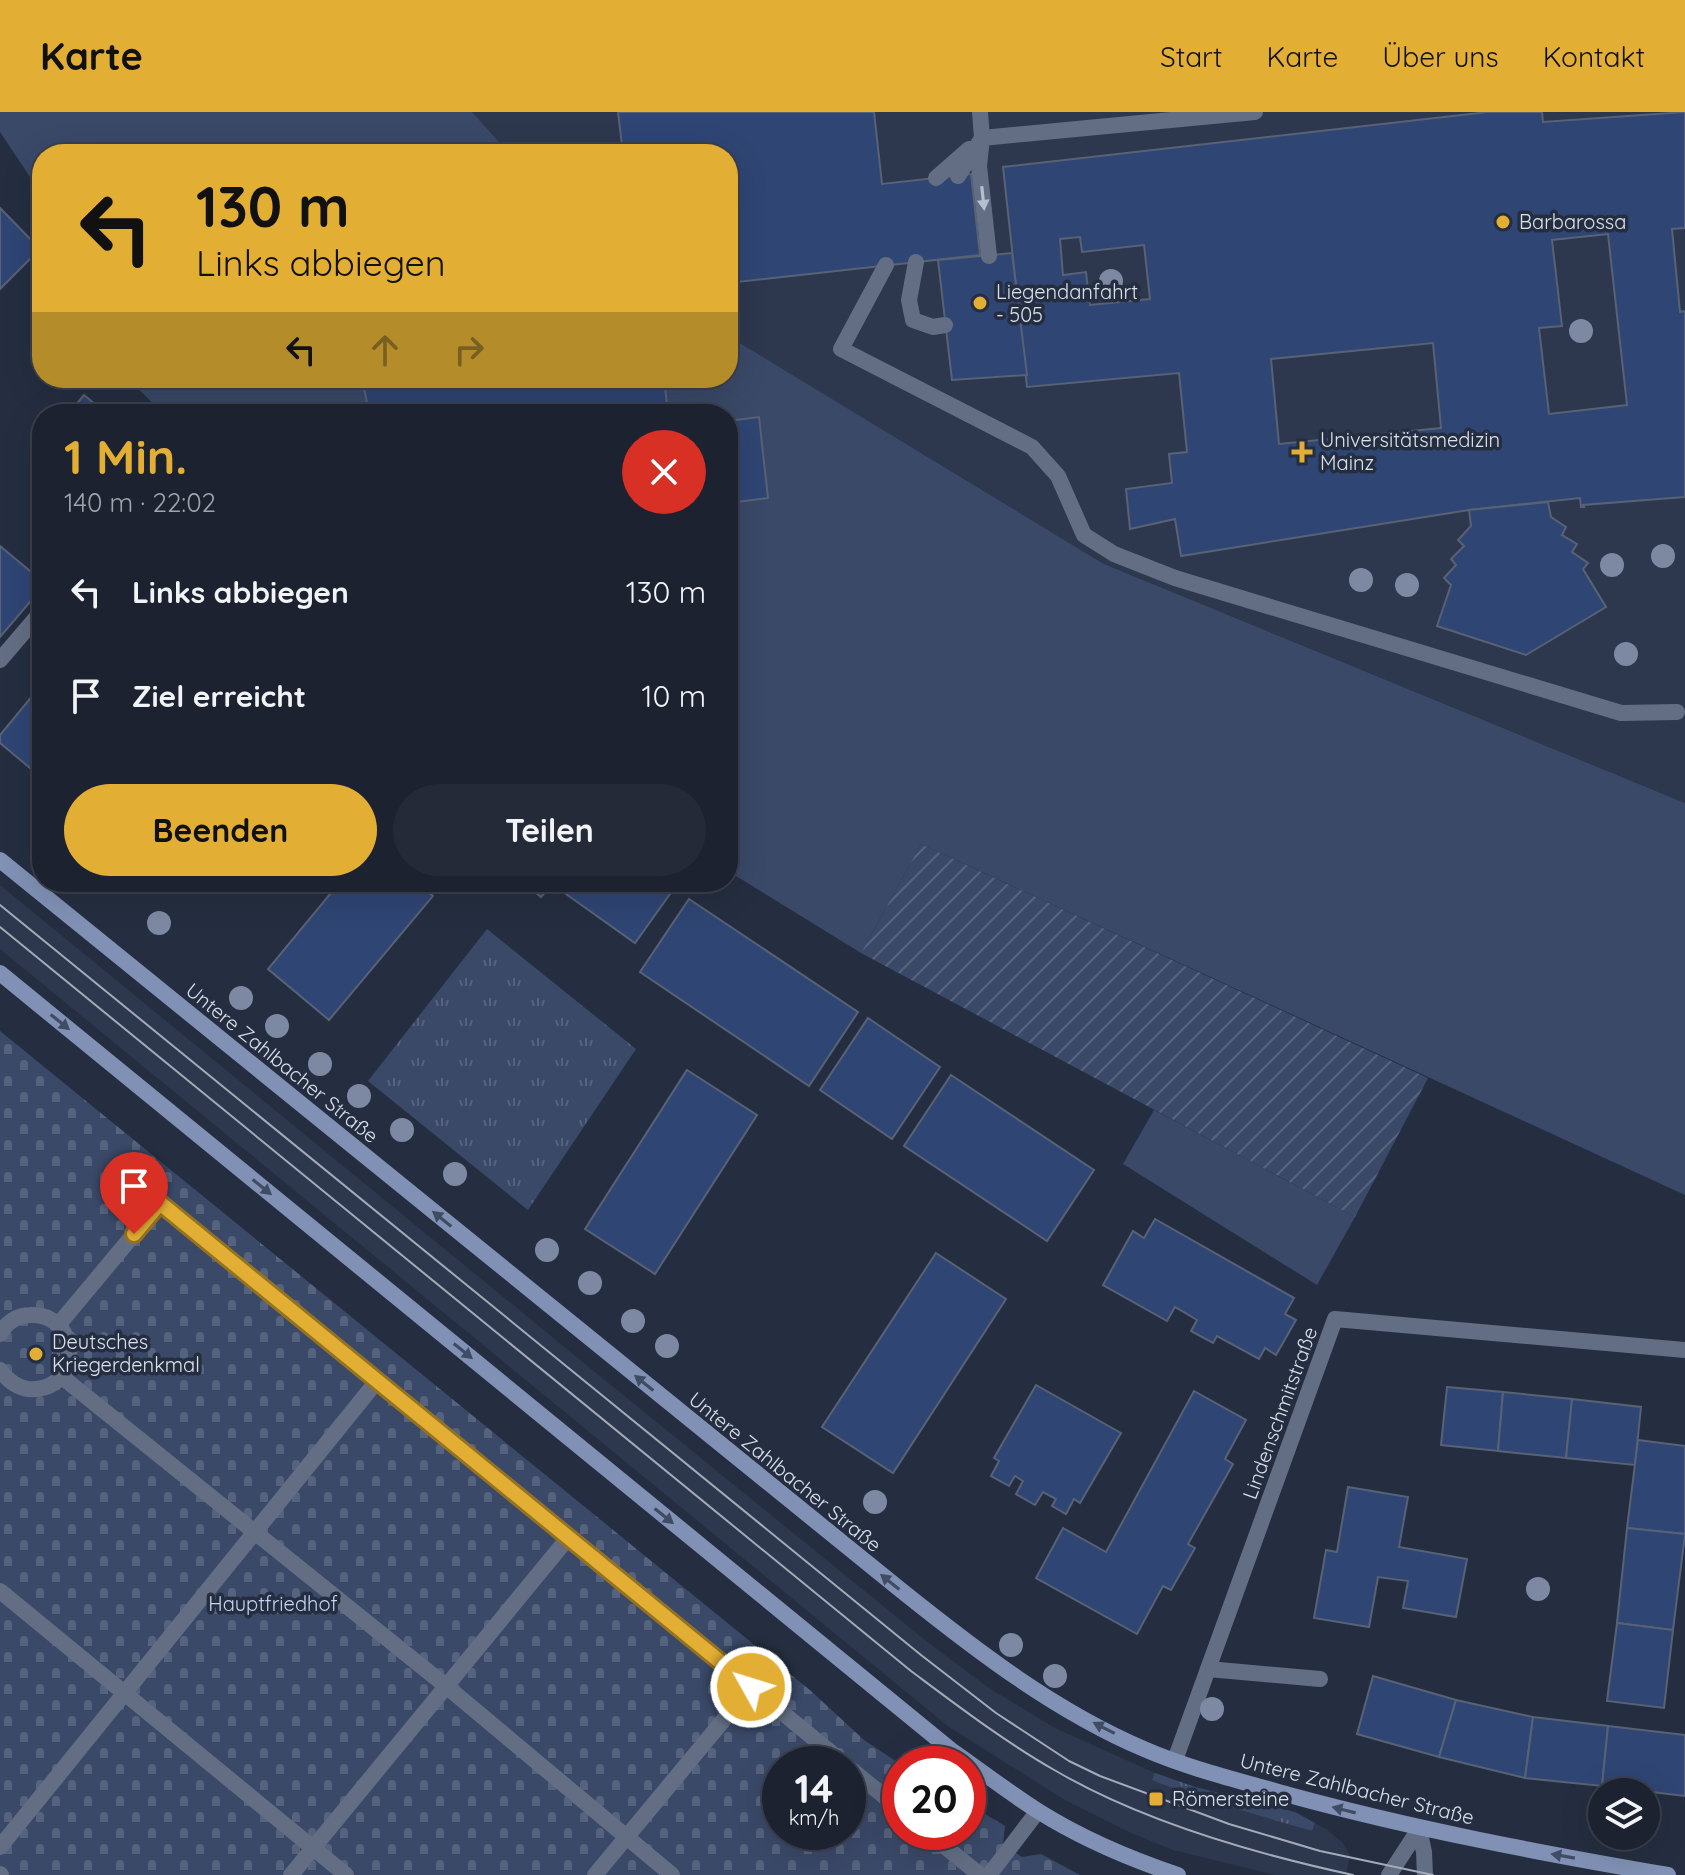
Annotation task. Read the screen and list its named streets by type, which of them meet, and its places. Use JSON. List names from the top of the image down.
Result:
{
  "streets": {
    "street": ["Untere Zahlbacher Straße", "Lindenschmitstraße"]
  },
  "crossings": [
    ["Untere Zahlbacher Straße", "Lindenschmitstraße"]
  ],
  "parks": ["Hauptfriedhof"],
  "places": {
    "other": ["Barbarossa", "Liegendanfahrt - 505", "Deutsches Kriegerdenkmal"],
    "health": ["Universitätsmedizin Mainz"],
    "transit": ["Römersteine"]
  },
  "page": {
    "header": "Karte",
    "nav": [
      "Start",
      "Karte",
      "Über uns",
      "Kontakt"
    ],
    "turn": ["130 m", "Links abbiegen"],
    "heading": ["1 Min.", "140 m · 22:02"],
    "list": [
      {
        "name": "Links abbiegen",
        "value": "130 m"
      },
      {
        "name": "Ziel erreicht",
        "value": "10 m"
      }
    ],
    "buttons": ["Beenden", "Teilen"],
    "speed": "14 km/h",
    "limit": "20"
  }
}
